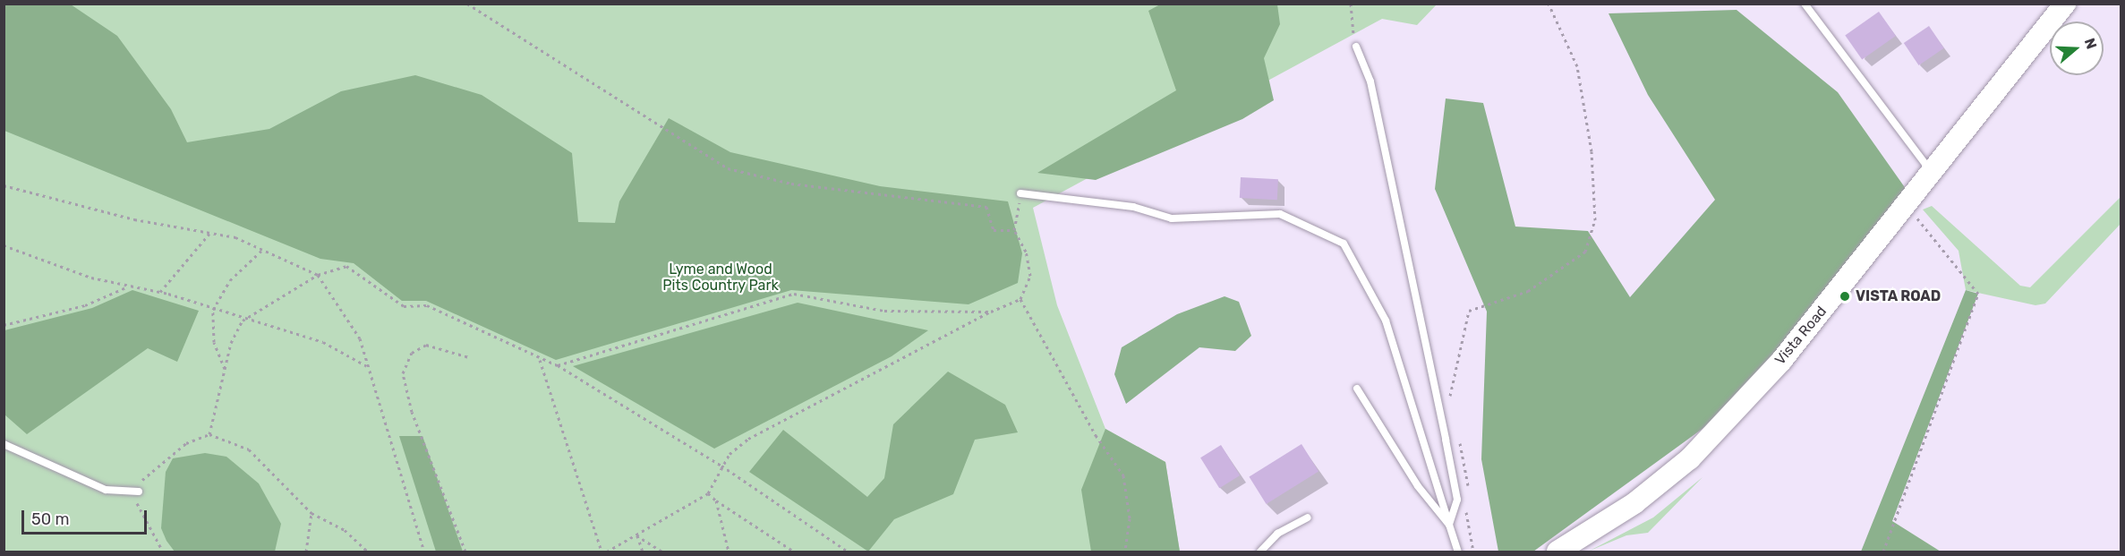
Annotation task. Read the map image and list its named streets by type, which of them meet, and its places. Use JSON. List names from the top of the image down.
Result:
{
  "streets": {
    "main road": ["Vista Road"]
  },
  "parks": ["Lyme and Wood Pits Country Park"],
  "places": ["VISTA ROAD"],
  "scale_bar": "50 m",
  "north": "right"
}
